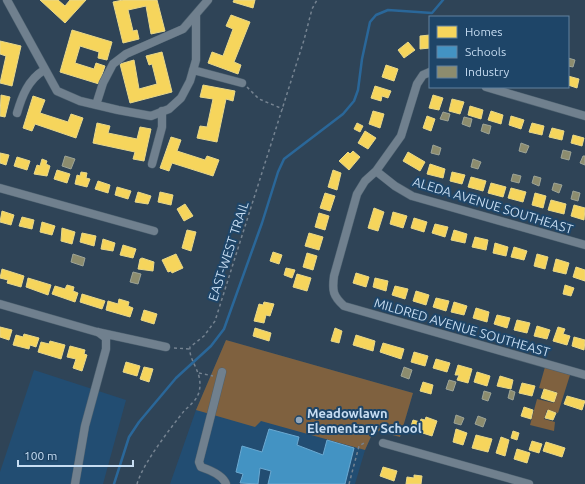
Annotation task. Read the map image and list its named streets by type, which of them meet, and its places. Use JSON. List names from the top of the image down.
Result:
{
  "streets": {
    "street": ["ALEDA AVENUE SOUTHEAST", "MILDRED AVENUE SOUTHEAST"],
    "path": ["EAST-WEST TRAIL"]
  },
  "crossings": [
    ["ALEDA AVENUE SOUTHEAST", "MILDRED AVENUE SOUTHEAST"]
  ],
  "places": ["Meadowlawn Elementary School"],
  "legend": ["Homes", "Schools", "Industry"],
  "scale_bar": "100 m"
}
